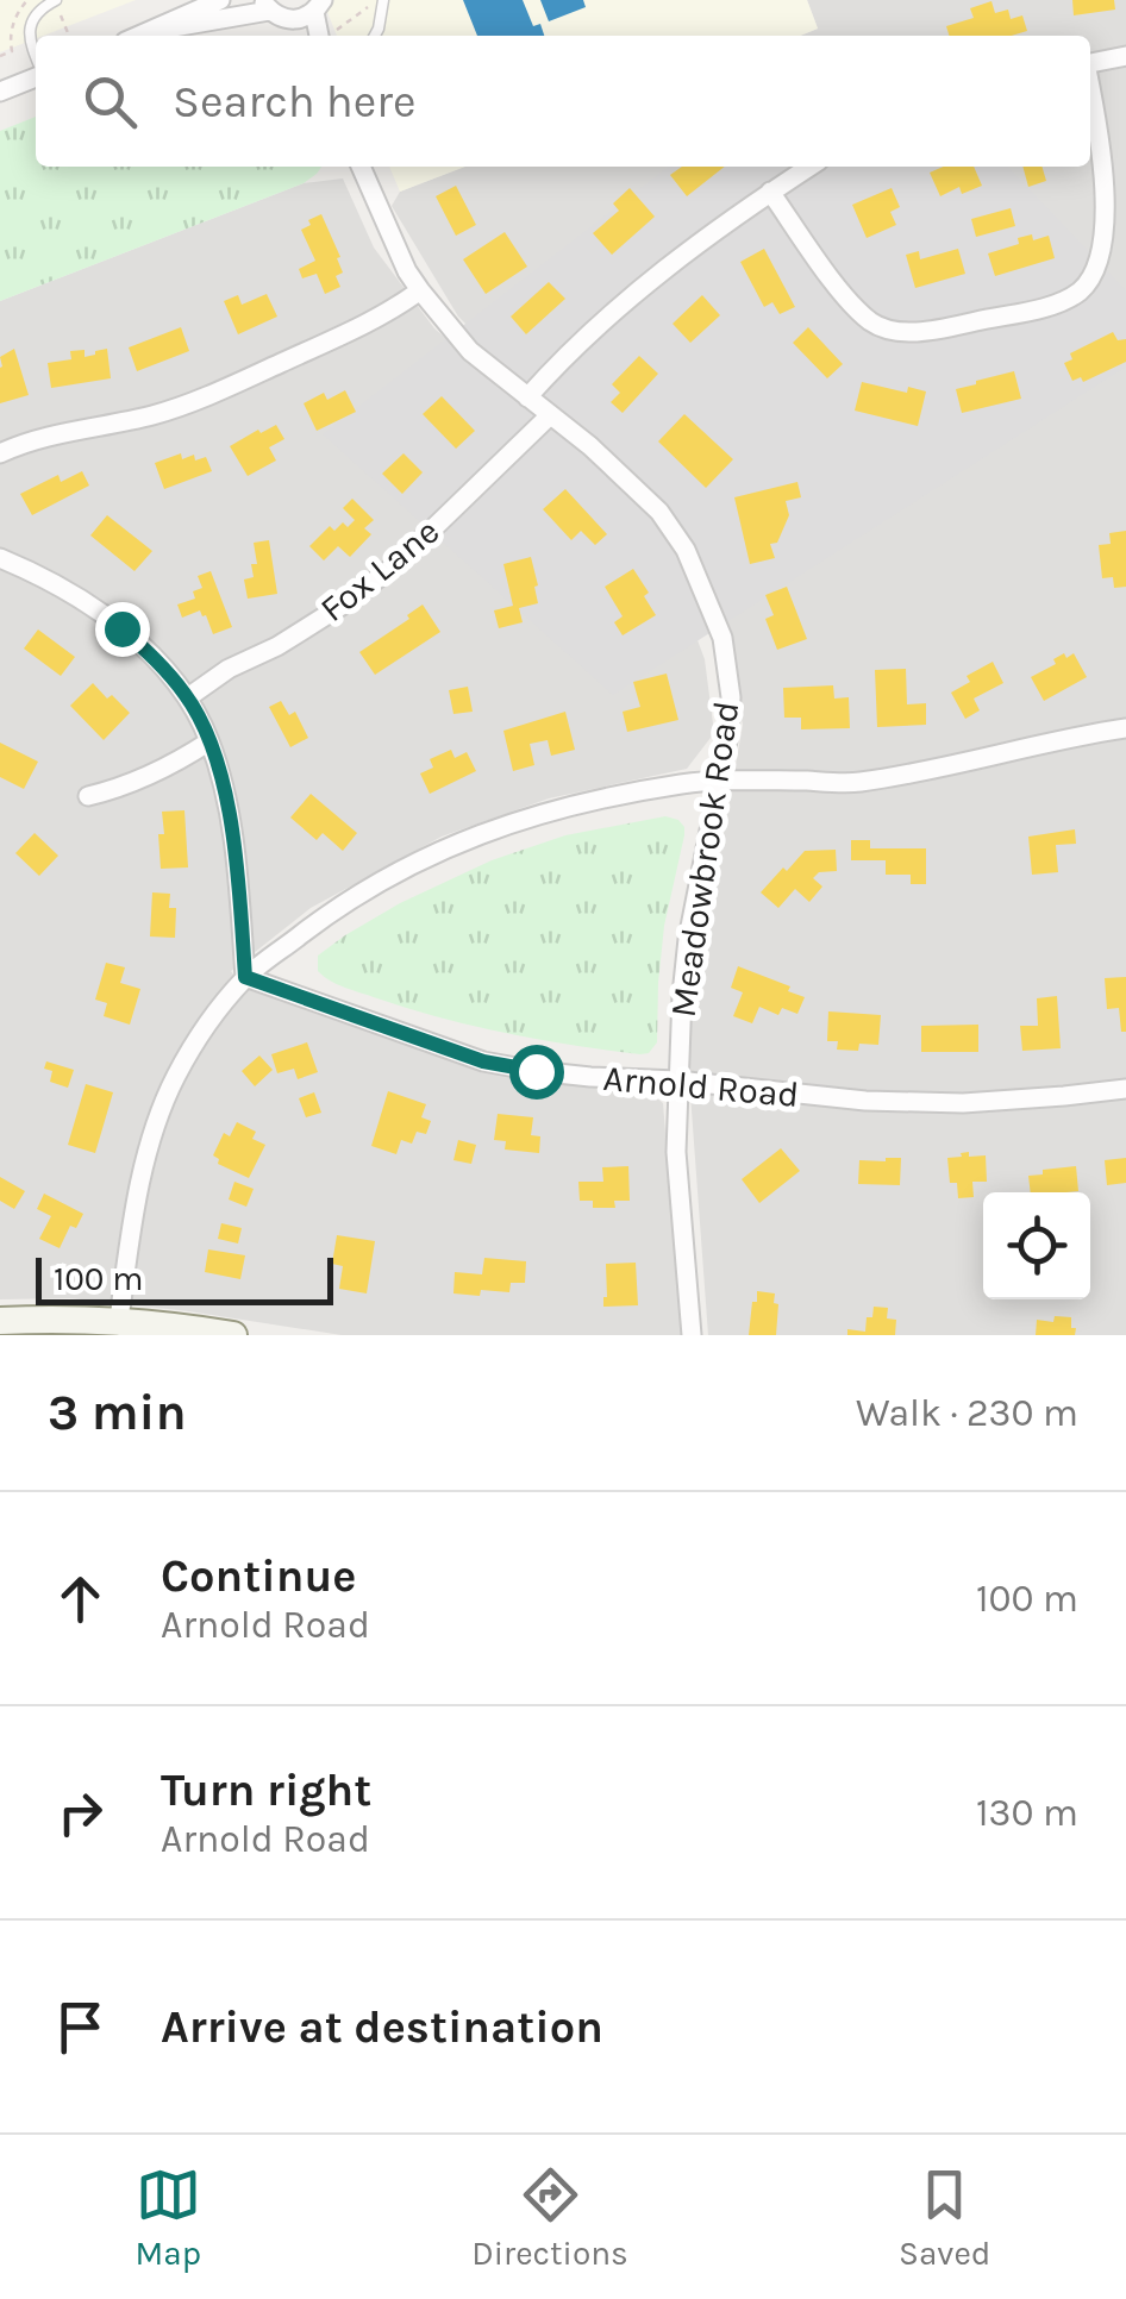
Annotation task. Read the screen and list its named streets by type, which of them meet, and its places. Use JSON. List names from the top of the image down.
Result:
{
  "streets": {
    "street": ["Fox Lane", "Meadowbrook Road", "Arnold Road"]
  },
  "crossings": [
    ["Fox Lane", "Meadowbrook Road"],
    ["Meadowbrook Road", "Arnold Road"]
  ],
  "scale_bar": "100 m",
  "page": {
    "search": "Search here",
    "scale": "100 m",
    "heading": ["3 min", "Walk · 230 m"],
    "list": [
      ["Continue", "Arnold Road", "100 m"],
      ["Turn right", "Arnold Road", "130 m"],
      "Arrive at destination"
    ],
    "nav": ["Map", "Directions", "Saved"]
  }
}
